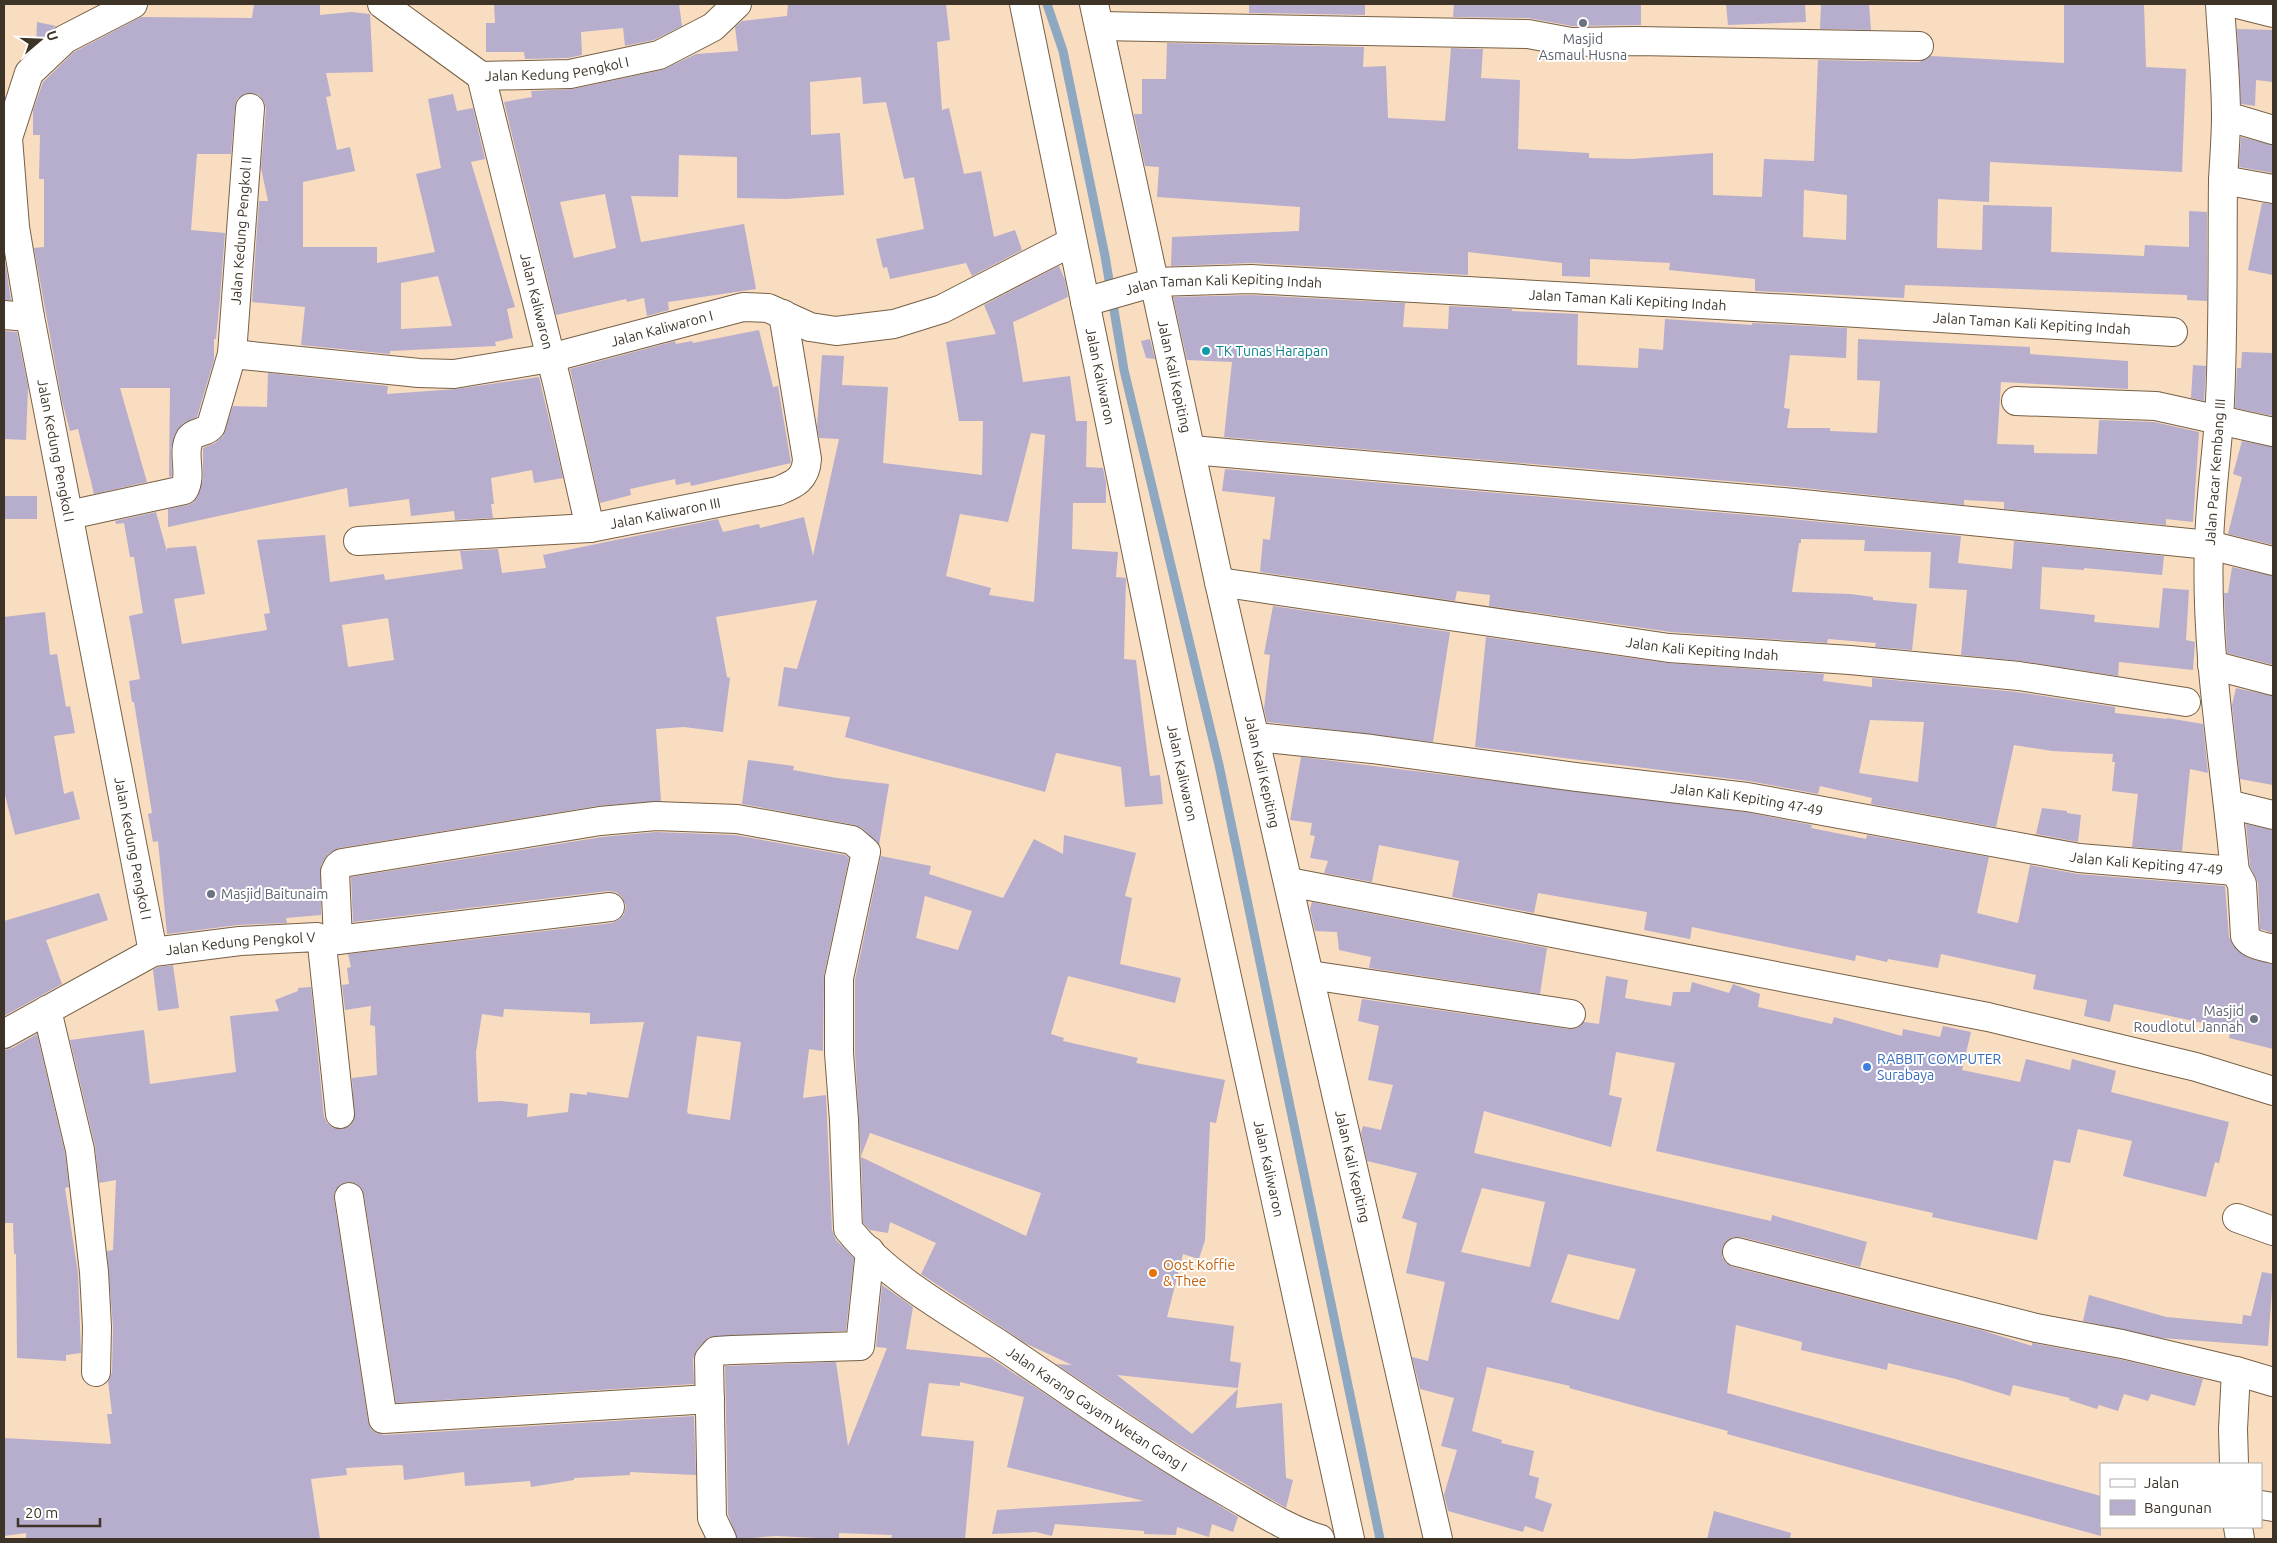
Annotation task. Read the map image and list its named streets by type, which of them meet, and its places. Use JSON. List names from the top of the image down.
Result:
{
  "streets": {
    "street": [
      "Jalan Kedung Pengkol I",
      "Jalan Kedung Pengkol II",
      "Jalan Taman Kali Kepiting Indah",
      "Jalan Kaliwaron",
      "Jalan Kaliwaron I",
      "Jalan Kali Kepiting",
      "Jalan Pacar Kembang III",
      "Jalan Kaliwaron III",
      "Jalan Kali Kepiting Indah",
      "Jalan Kali Kepiting 47-49",
      "Jalan Kedung Pengkol V",
      "Jalan Karang Gayam Wetan Gang I"
    ]
  },
  "crossings": [
    ["Jalan Kedung Pengkol I", "Jalan Kedung Pengkol II"],
    ["Jalan Kedung Pengkol I", "Jalan Kaliwaron"],
    ["Jalan Kedung Pengkol I", "Jalan Kedung Pengkol V"],
    ["Jalan Kedung Pengkol II", "Jalan Kaliwaron I"],
    ["Jalan Taman Kali Kepiting Indah", "Jalan Kaliwaron"],
    ["Jalan Taman Kali Kepiting Indah", "Jalan Kali Kepiting"],
    ["Jalan Kaliwaron", "Jalan Kaliwaron I"],
    ["Jalan Kaliwaron", "Jalan Kaliwaron III"],
    ["Jalan Kaliwaron I", "Jalan Kaliwaron III"],
    ["Jalan Kali Kepiting", "Jalan Kali Kepiting Indah"],
    ["Jalan Kali Kepiting", "Jalan Kali Kepiting 47-49"],
    ["Jalan Pacar Kembang III", "Jalan Kali Kepiting 47-49"],
    ["Jalan Kedung Pengkol V", "Jalan Karang Gayam Wetan Gang I"]
  ],
  "places": [
    "Masjid Asmaul Husna",
    "TK Tunas Harapan",
    "Masjid Baitunaim",
    "Masjid Roudlotul Jannah",
    "RABBIT COMPUTER Surabaya",
    "Oost Koffie & Thee"
  ],
  "legend": ["Jalan", "Bangunan"],
  "scale_bar": "20 m",
  "north": "right"
}
